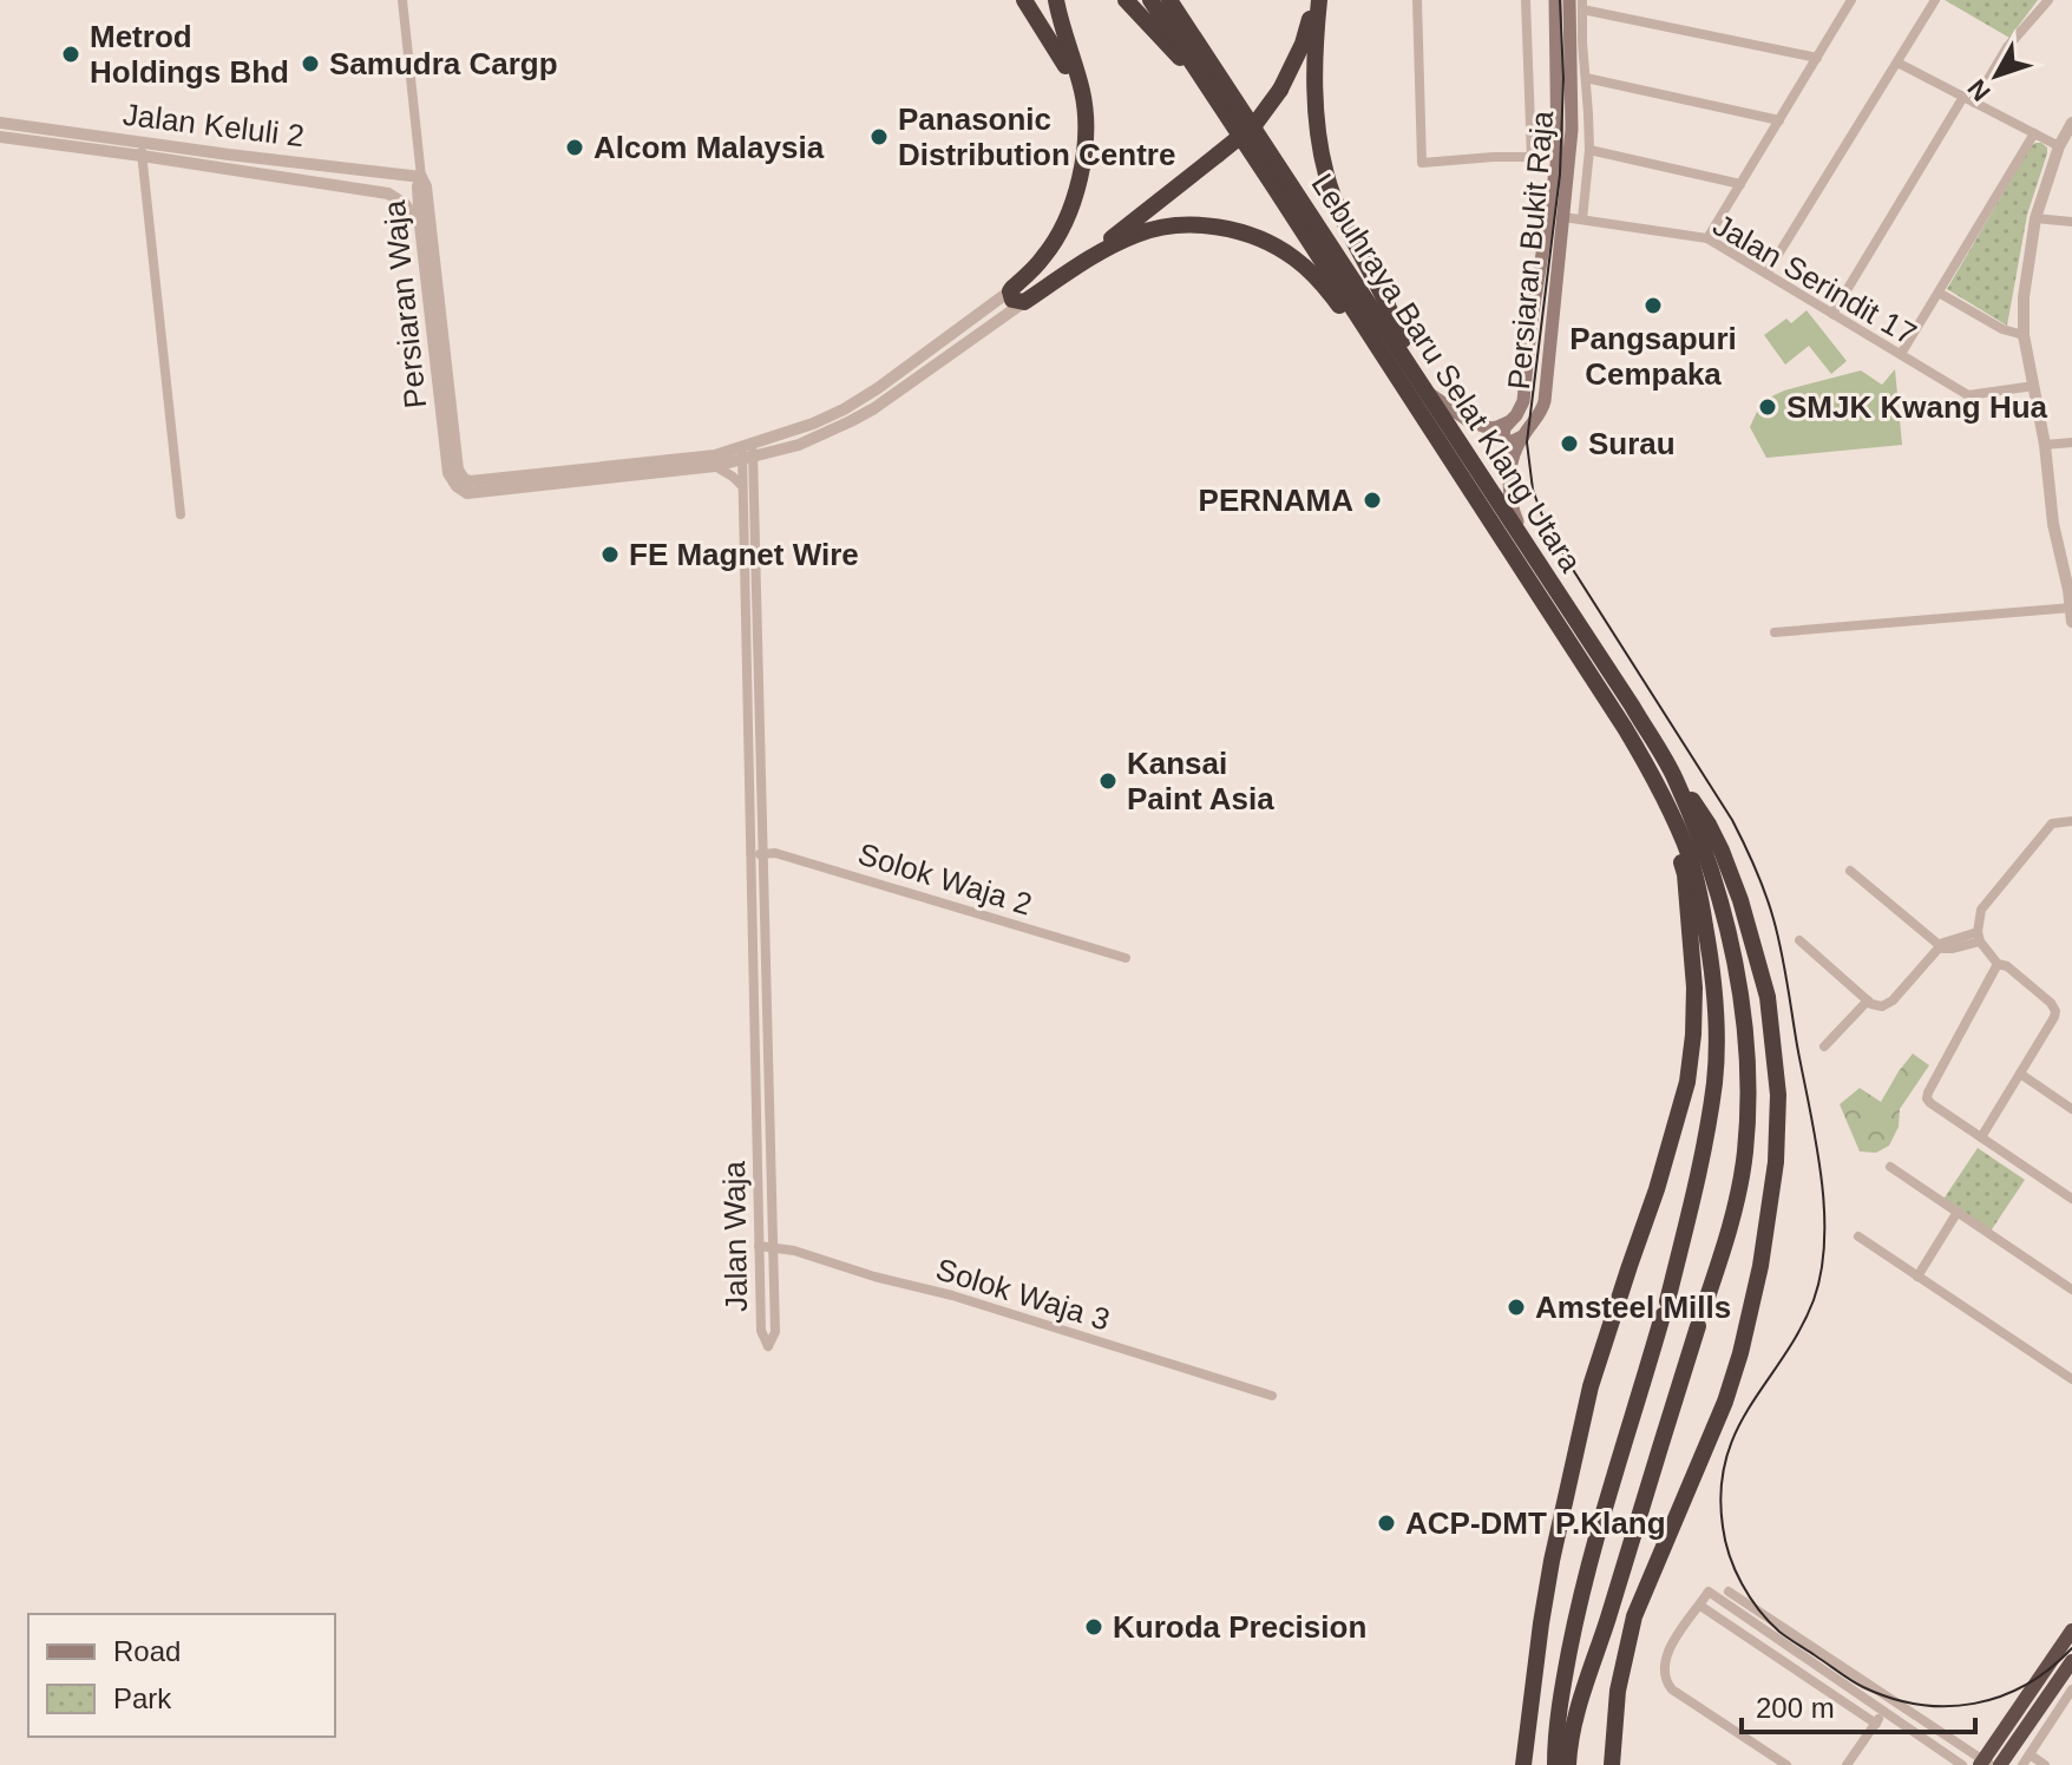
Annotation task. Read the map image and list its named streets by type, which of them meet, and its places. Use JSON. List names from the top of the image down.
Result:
{
  "streets": {
    "highway": ["Lebuhraya Baru Selat Klang Utara"],
    "main road": ["Persiaran Bukit Raja"],
    "street": [
      "Jalan Keluli 2",
      "Jalan Serindit 17",
      "Persiaran Waja",
      "Solok Waja 2",
      "Jalan Waja",
      "Solok Waja 3"
    ]
  },
  "crossings": [
    ["Jalan Keluli 2", "Persiaran Waja"],
    ["Persiaran Bukit Raja", "Jalan Serindit 17"],
    ["Persiaran Bukit Raja", "Lebuhraya Baru Selat Klang Utara"],
    ["Solok Waja 2", "Jalan Waja"],
    ["Jalan Waja", "Solok Waja 3"]
  ],
  "places": [
    "Metrod Holdings Bhd",
    "Samudra Cargp",
    "Panasonic Distribution Centre",
    "Alcom Malaysia",
    "Pangsapuri Cempaka",
    "SMJK Kwang Hua",
    "Surau",
    "PERNAMA",
    "FE Magnet Wire",
    "Kansai Paint Asia",
    "Amsteel Mills",
    "ACP-DMT P.Klang",
    "Kuroda Precision"
  ],
  "legend": ["Road", "Park"],
  "scale_bar": "200 m",
  "north": "bottom left"
}
